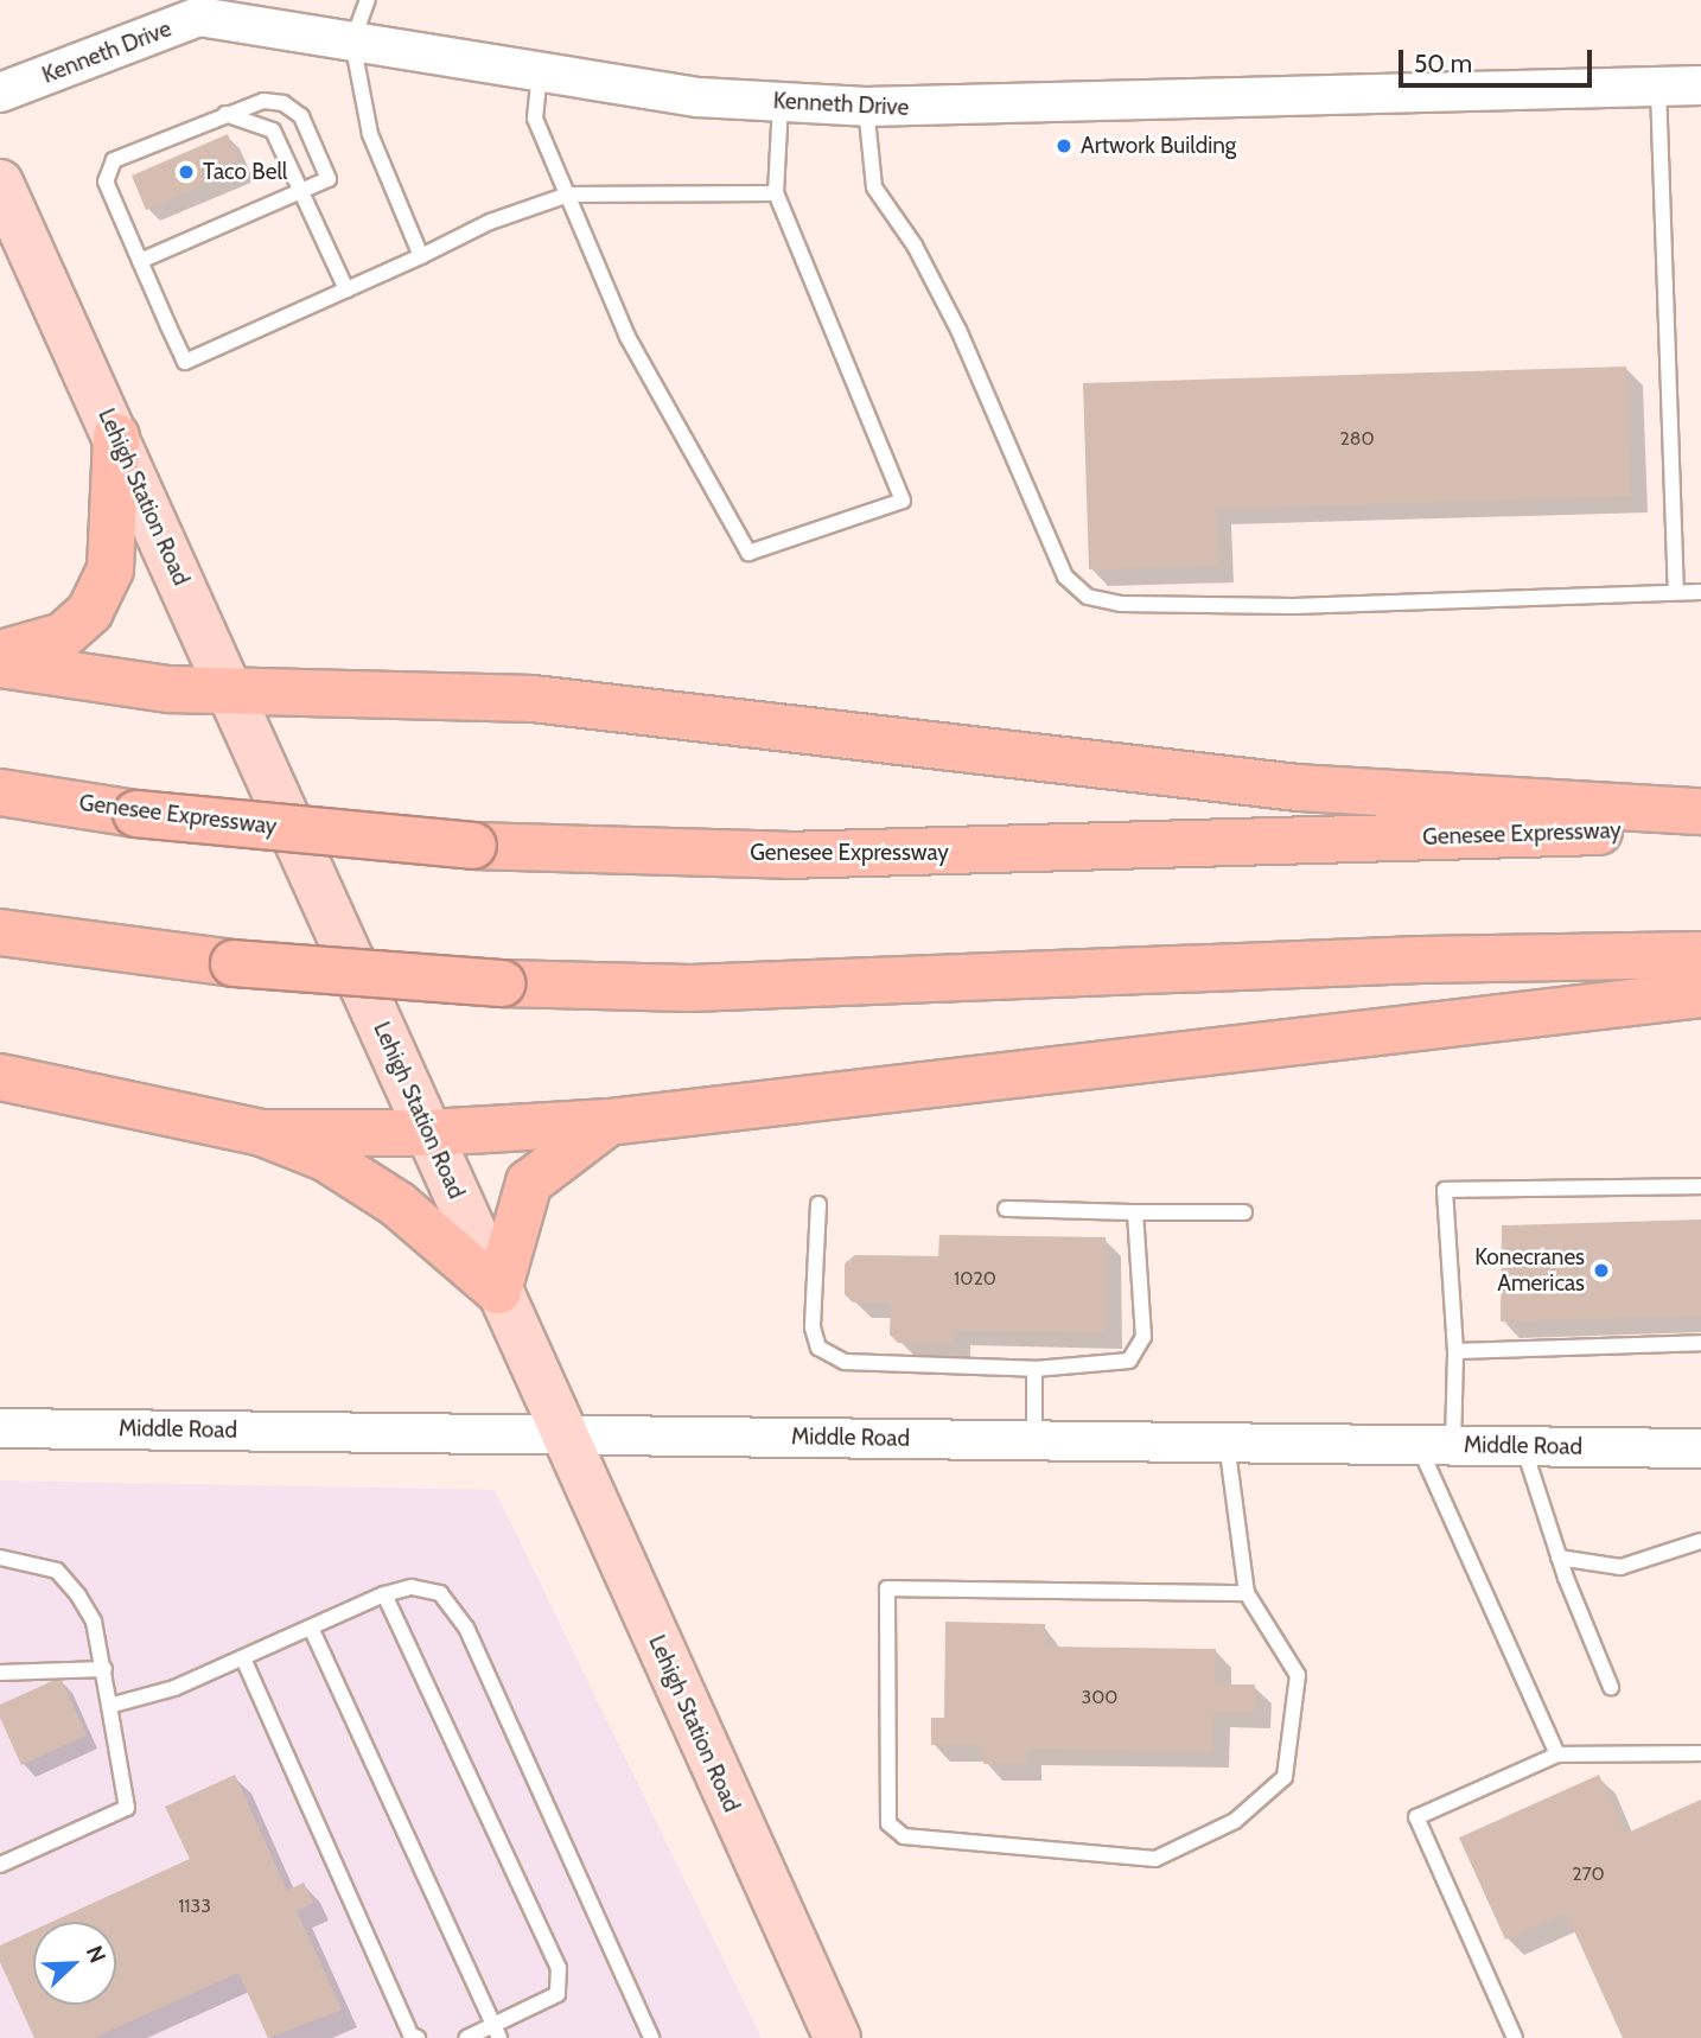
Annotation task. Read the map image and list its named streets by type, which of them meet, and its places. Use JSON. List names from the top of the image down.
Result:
{
  "streets": {
    "highway": ["Genesee Expressway"],
    "main road": ["Lehigh Station Road"],
    "street": ["Kenneth Drive", "Middle Road"]
  },
  "crossings": [
    ["Lehigh Station Road", "Middle Road"]
  ],
  "places": ["Artwork Building", "Taco Bell", "Konecranes Americas"],
  "house_numbers": [
    "280",
    "1020",
    "300",
    "270",
    "1133"
  ],
  "scale_bar": "50 m",
  "north": "top right"
}
